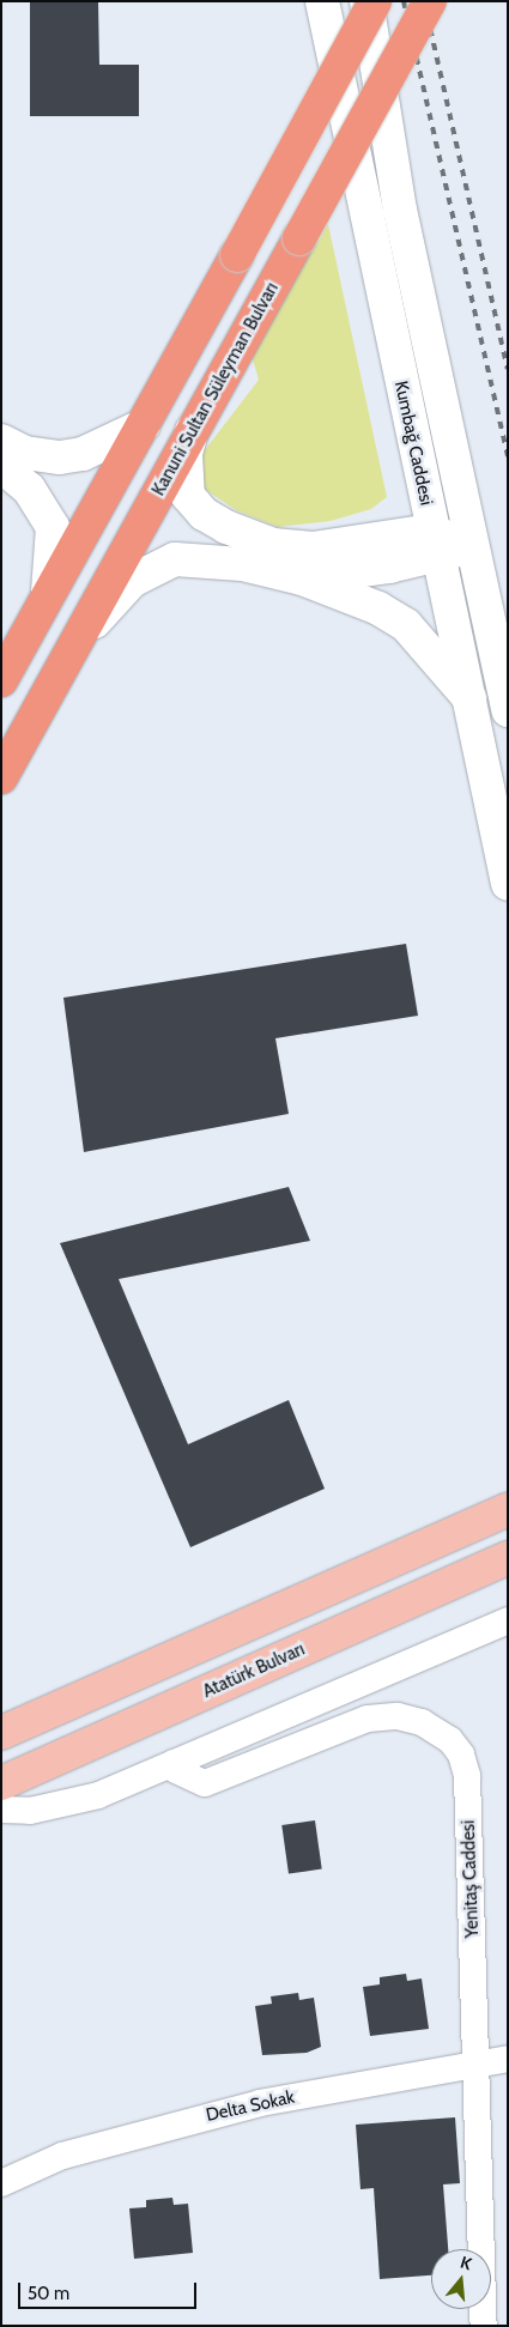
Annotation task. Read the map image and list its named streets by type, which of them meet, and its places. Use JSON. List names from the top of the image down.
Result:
{
  "streets": {
    "highway": ["Kanuni Sultan Süleyman Bulvarı"],
    "main road": ["Atatürk Bulvarı"],
    "street": ["Kumbağ Caddesi", "Yenitaş Caddesi", "Delta Sokak"]
  },
  "crossings": [
    ["Yenitaş Caddesi", "Delta Sokak"]
  ],
  "scale_bar": "50 m",
  "north": "top"
}
